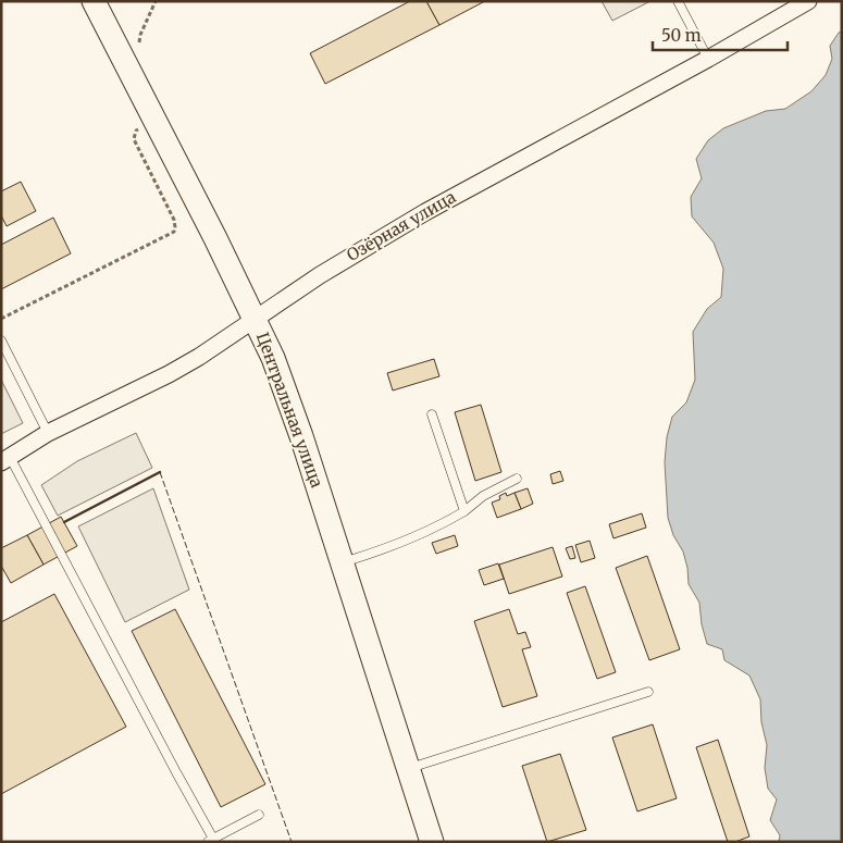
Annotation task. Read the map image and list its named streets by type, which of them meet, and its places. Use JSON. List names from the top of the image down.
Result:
{
  "streets": {
    "street": ["Озёрная улица", "Центральная улица"]
  },
  "crossings": [
    ["Озёрная улица", "Центральная улица"]
  ],
  "scale_bar": "50 m"
}
